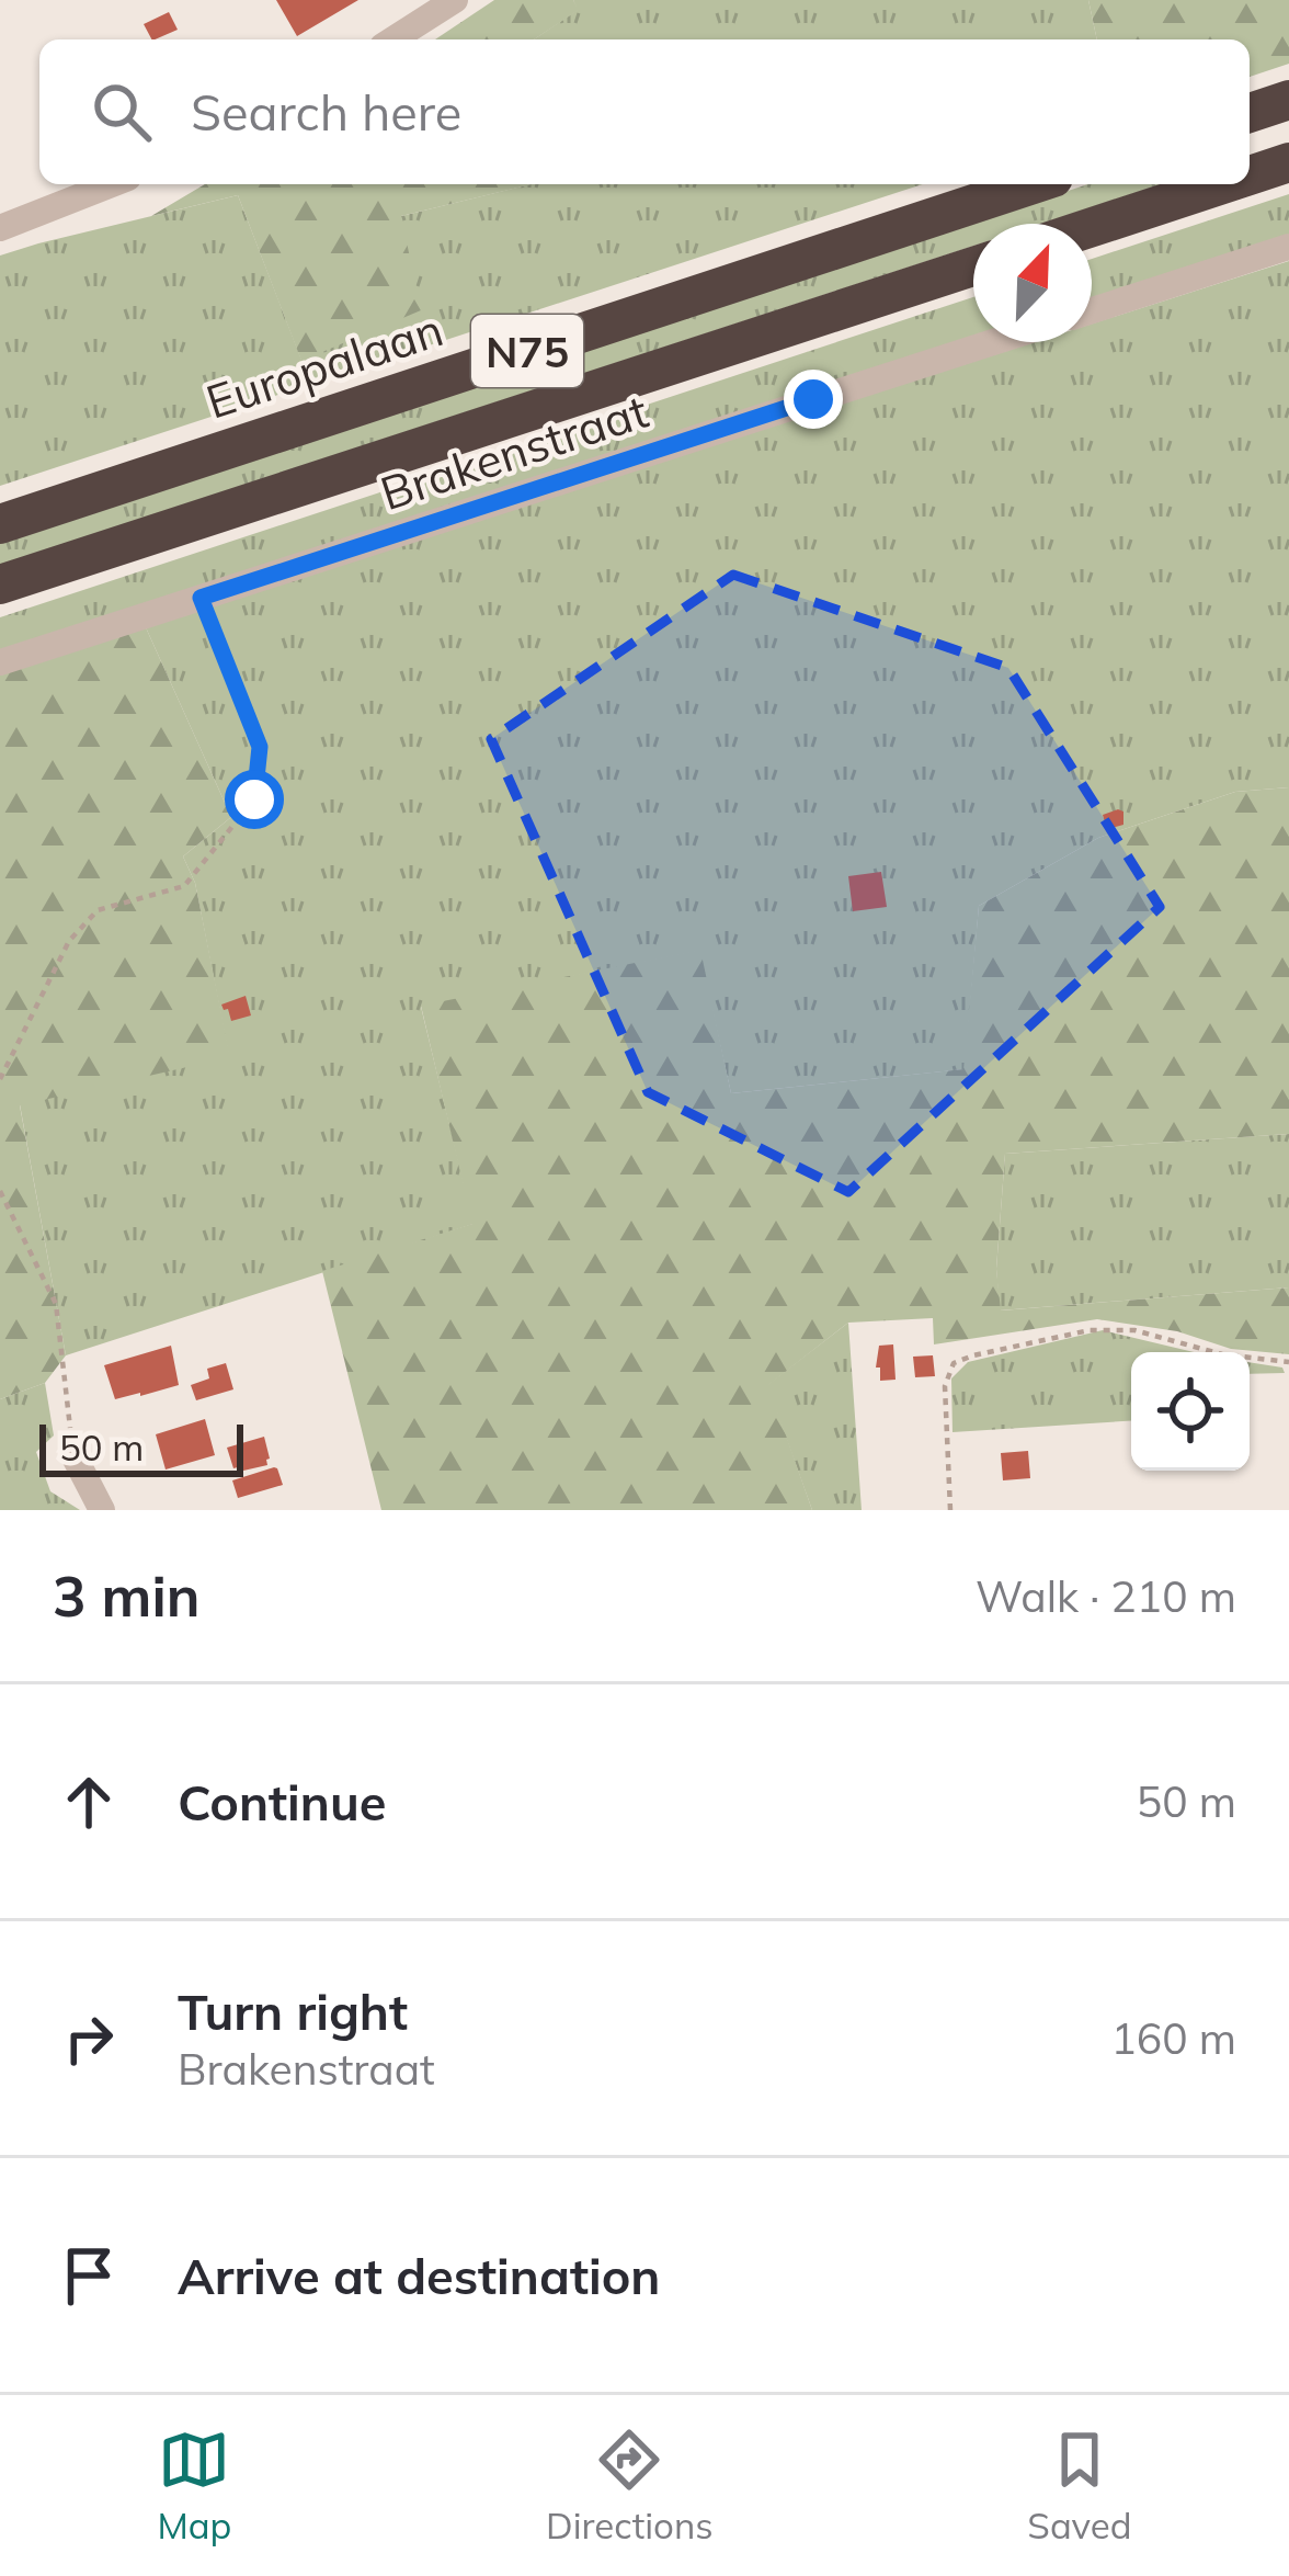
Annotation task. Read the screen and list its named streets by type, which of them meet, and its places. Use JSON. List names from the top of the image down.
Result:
{
  "streets": {
    "highway": ["N75", "Europalaan"],
    "street": ["Brakenstraat"]
  },
  "scale_bar": "50 m",
  "north": "top right",
  "page": {
    "search": "Search here",
    "scale": "50 m",
    "heading": ["3 min", "Walk · 210 m"],
    "list": [
      ["Continue", "50 m"],
      ["Turn right", "Brakenstraat", "160 m"],
      "Arrive at destination"
    ],
    "nav": ["Map", "Directions", "Saved"]
  }
}
